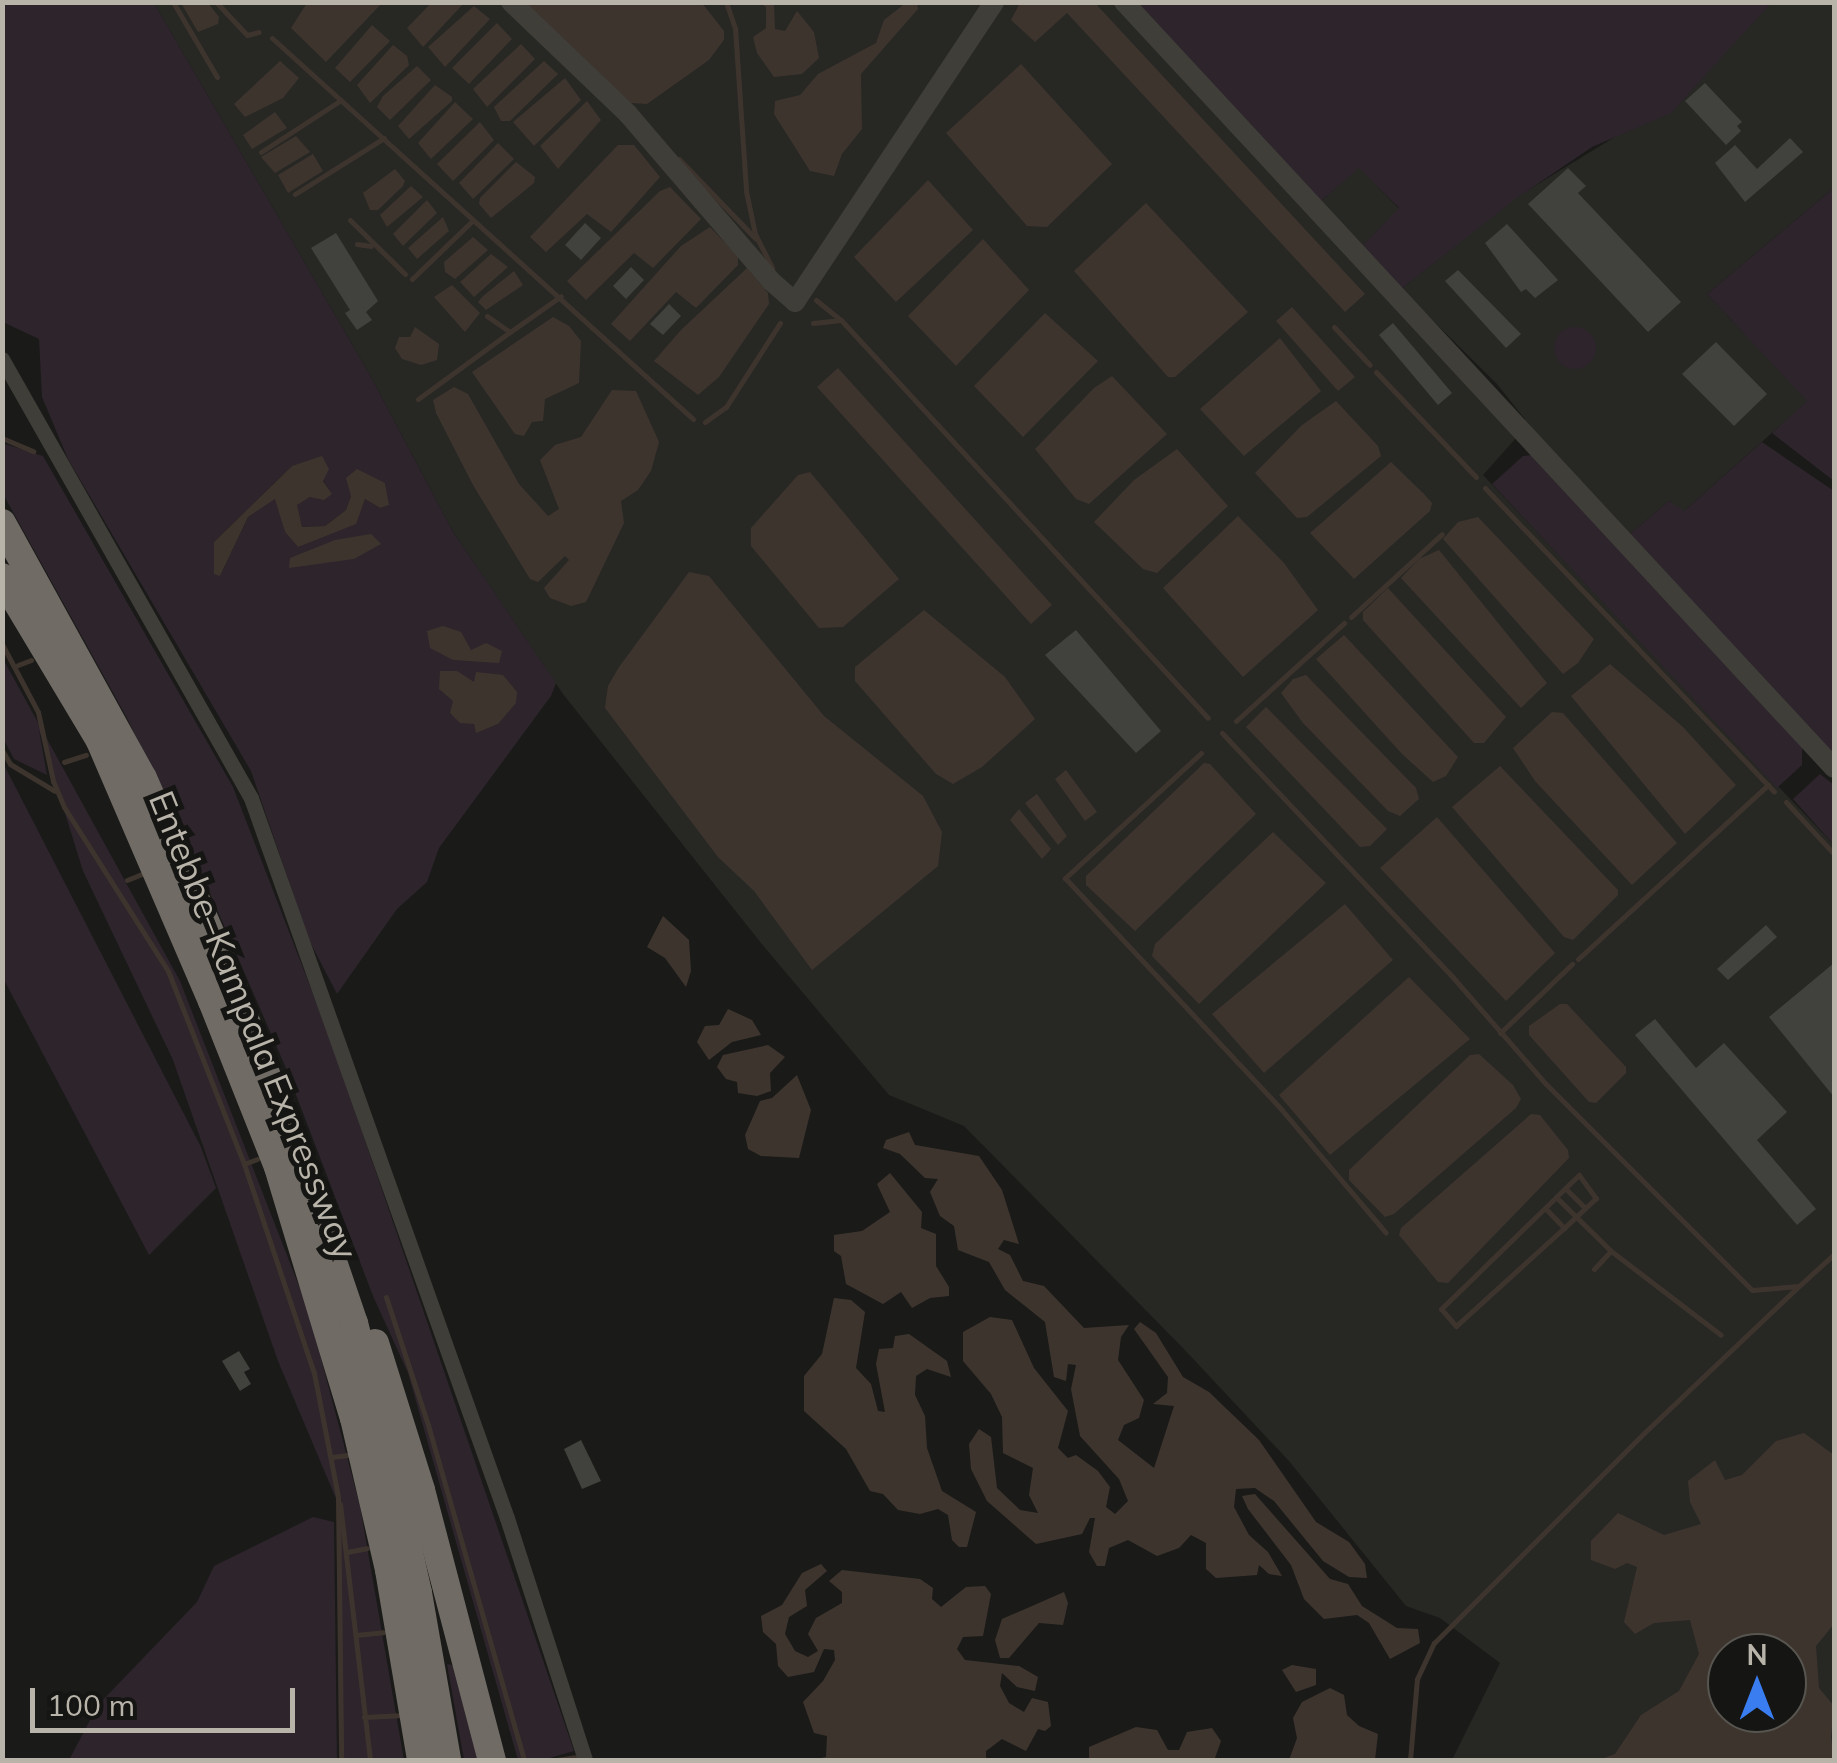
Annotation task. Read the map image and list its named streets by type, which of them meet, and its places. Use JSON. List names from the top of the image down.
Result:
{
  "streets": {
    "highway": ["Entebbe–Kampala Expressway"]
  },
  "scale_bar": "100 m",
  "north": "top"
}
